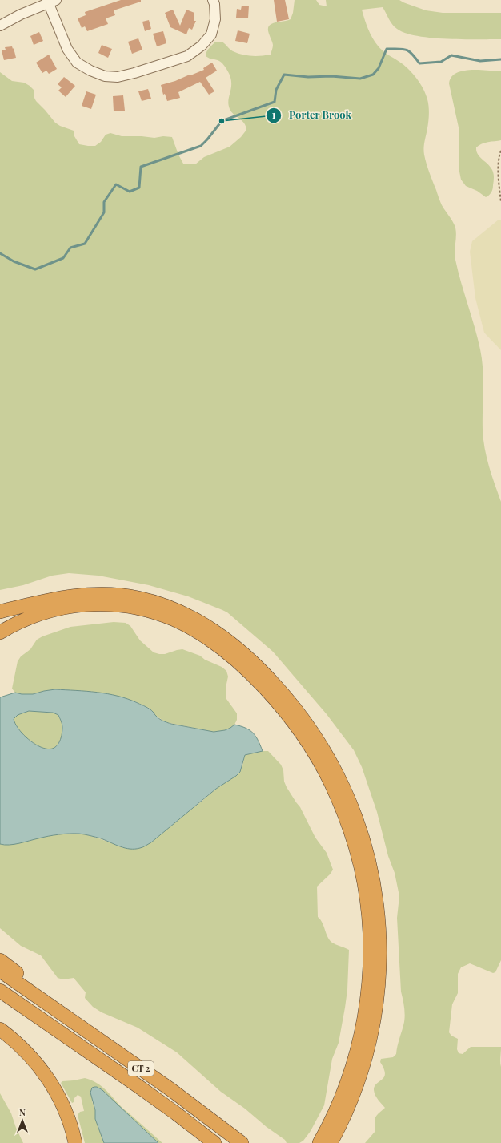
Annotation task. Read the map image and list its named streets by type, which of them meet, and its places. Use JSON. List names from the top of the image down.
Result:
{
  "streets": {
    "highway": ["CT 2"]
  },
  "places": ["Porter Brook"],
  "north": "top"
}
